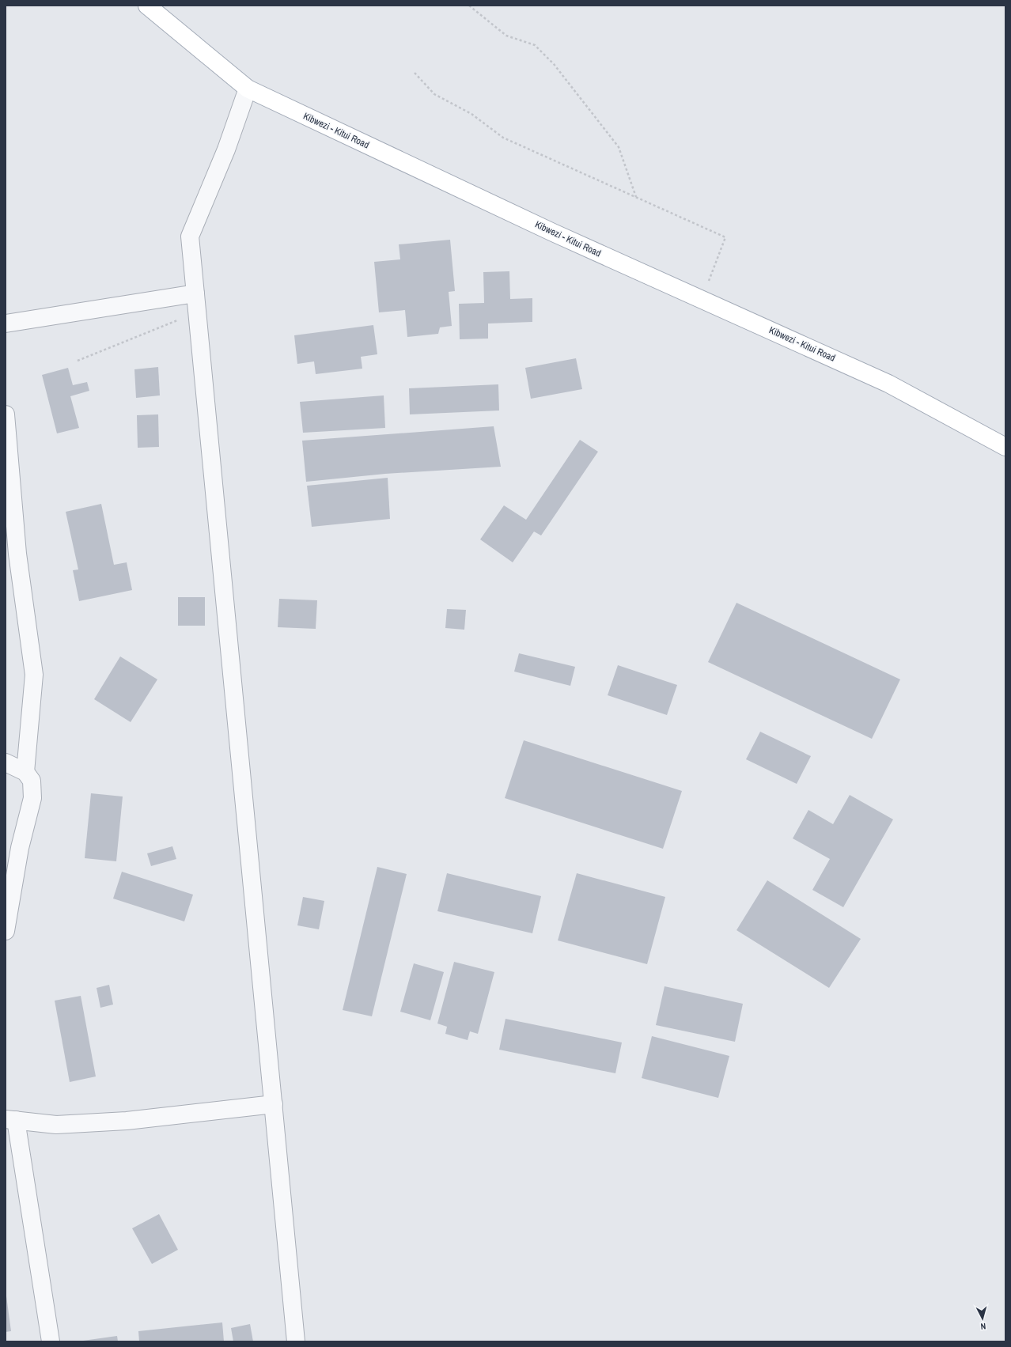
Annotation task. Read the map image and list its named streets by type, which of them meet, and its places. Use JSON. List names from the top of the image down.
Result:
{
  "streets": {
    "main road": ["Kibwezi - Kitui Road"]
  },
  "north": "bottom"
}
